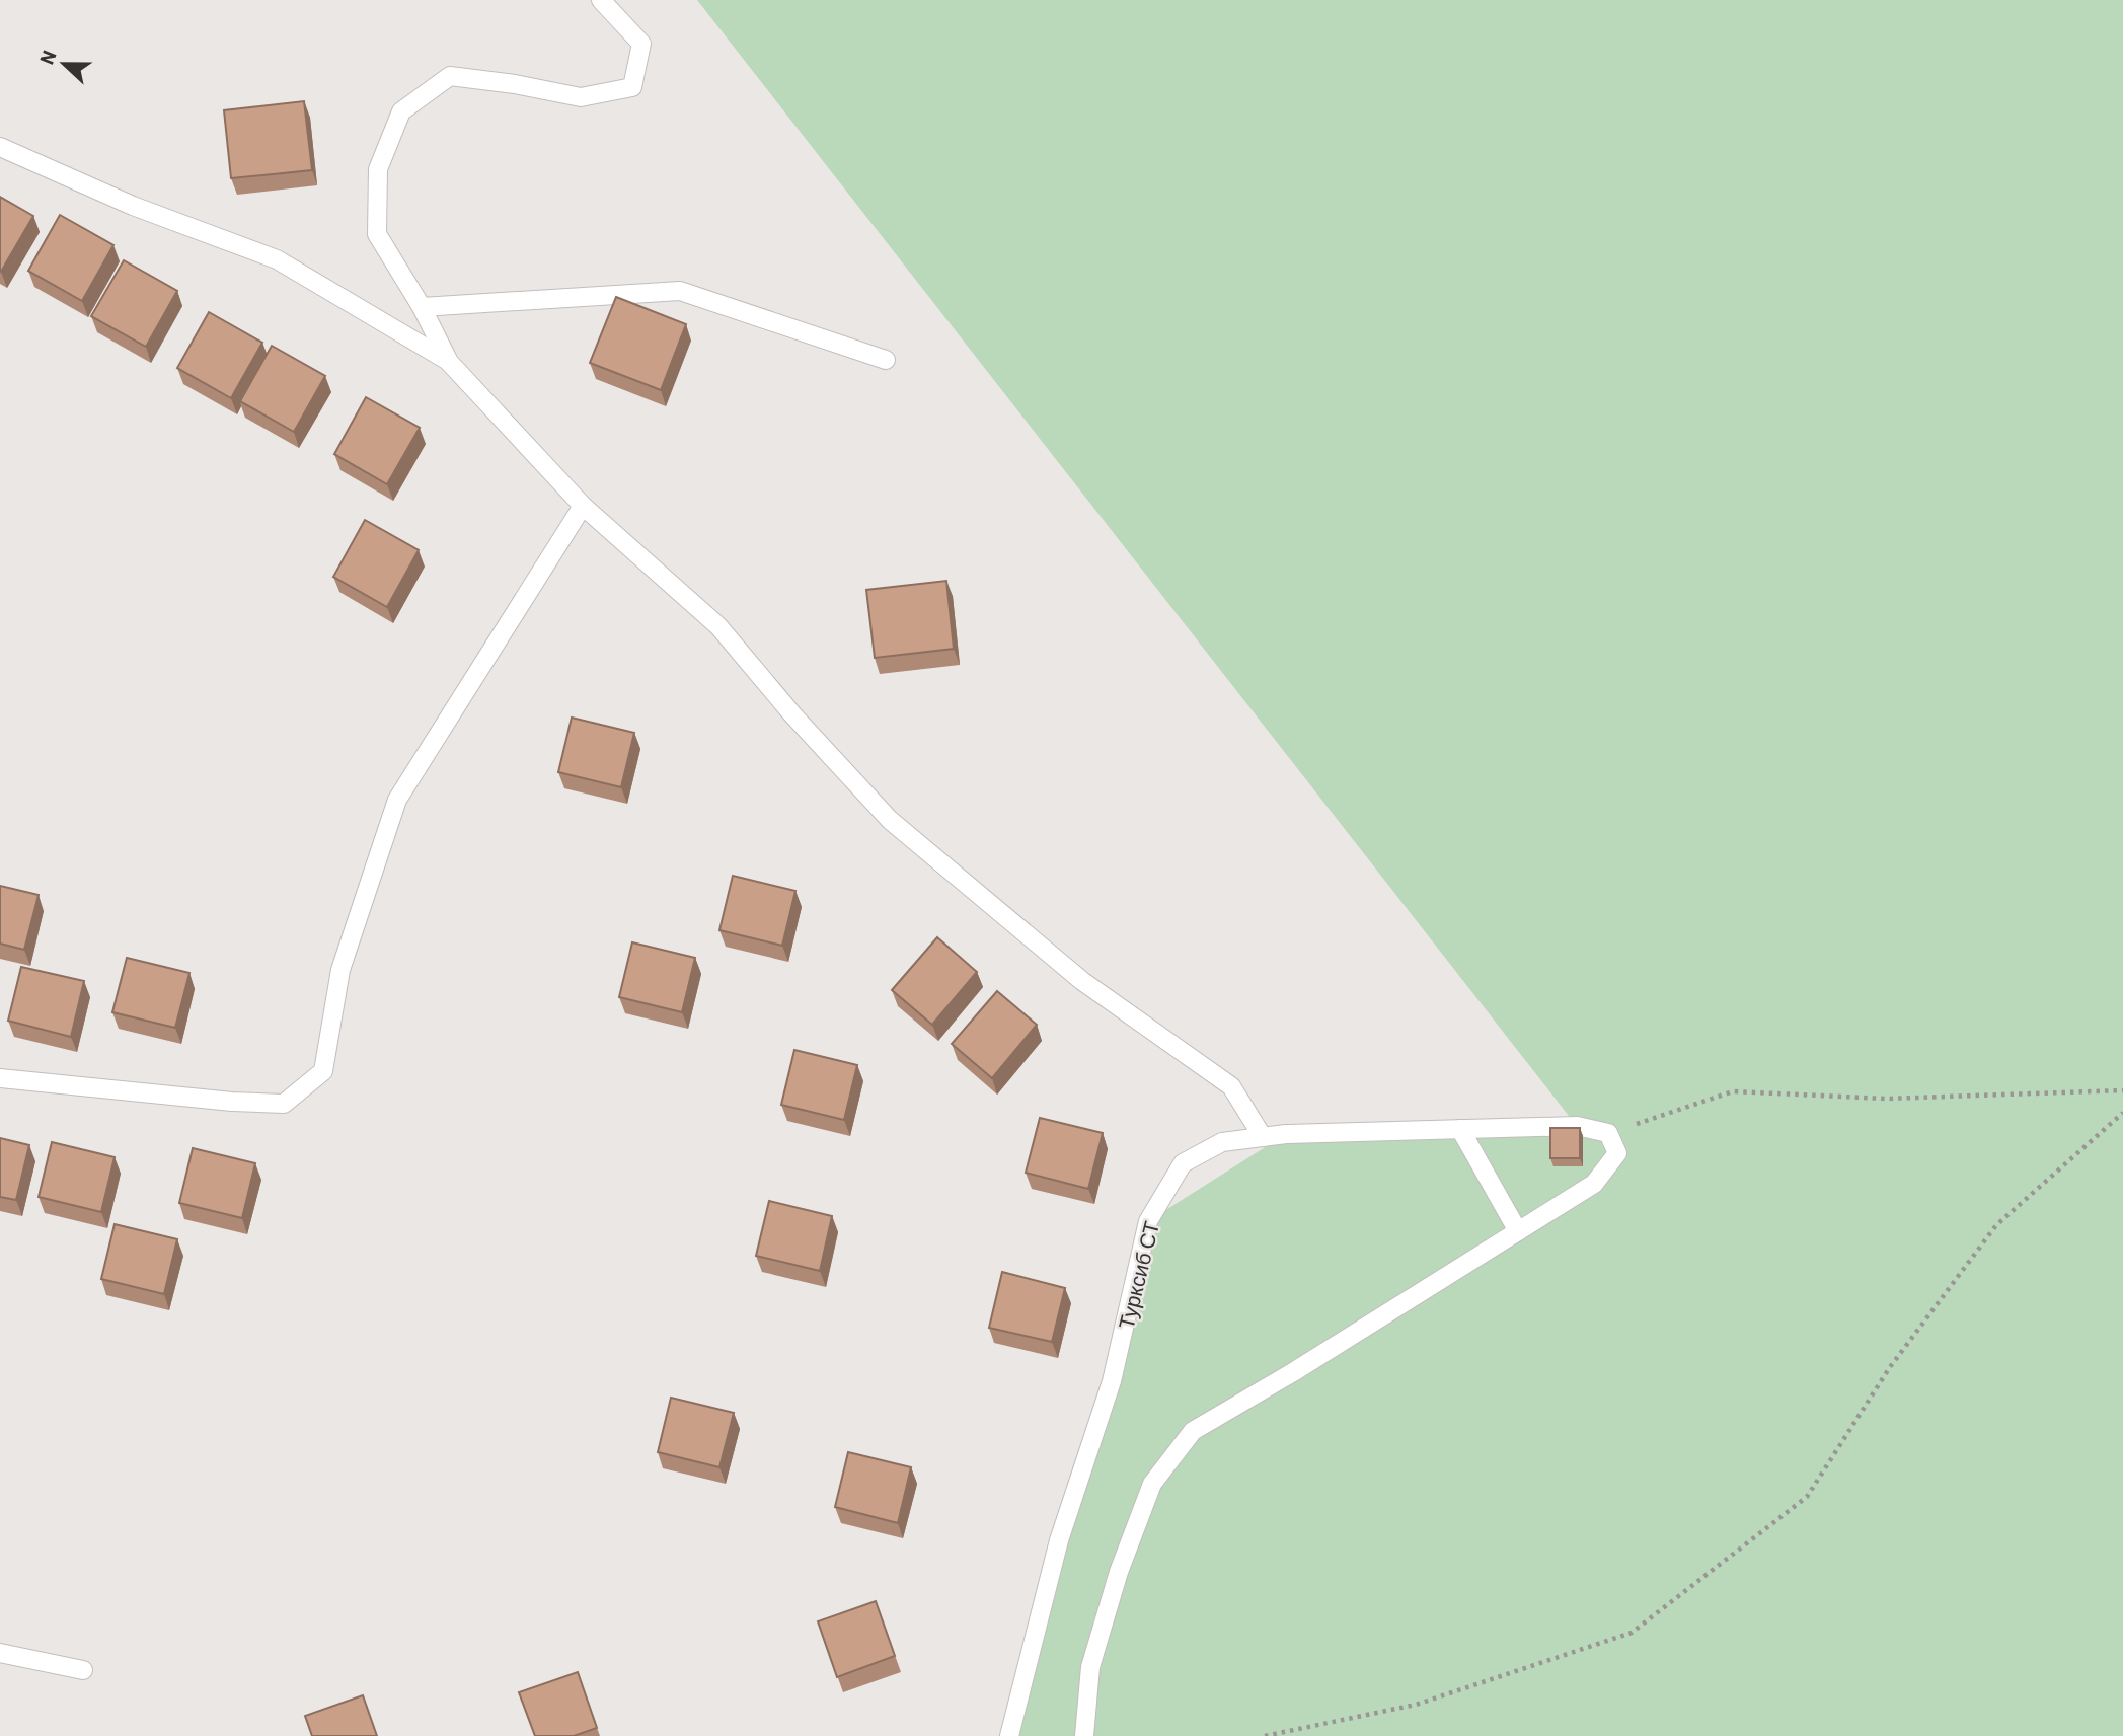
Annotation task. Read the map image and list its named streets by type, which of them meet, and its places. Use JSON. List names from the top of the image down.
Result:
{
  "streets": {
    "lane": ["Турксиб СТ"]
  },
  "north": "left"
}
